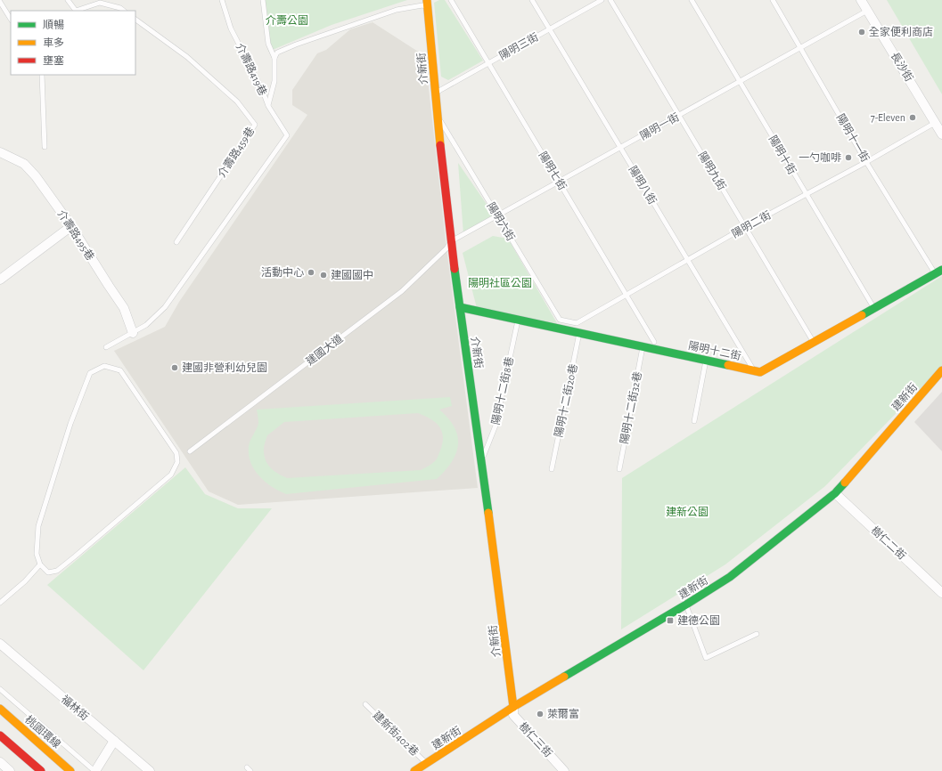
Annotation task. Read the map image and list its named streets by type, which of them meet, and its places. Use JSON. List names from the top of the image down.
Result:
{
  "streets": {
    "main road": [
      "介新街",
      "陽明十二街",
      "建新街",
      "桃園環線"
    ],
    "street": [
      "長沙街",
      "介壽路495巷",
      "樹仁二街",
      "福林街",
      "樹仁三街"
    ],
    "lane": [
      "陽明三街",
      "介壽路419巷",
      "陽明一街",
      "陽明十一街",
      "介壽路459巷",
      "陽明十街",
      "陽明七街",
      "陽明九街",
      "陽明八街",
      "陽明六街",
      "陽明二街",
      "建國大道",
      "陽明十二街8巷",
      "陽明十二街20巷",
      "陽明十二街32巷",
      "建新街402巷"
    ]
  },
  "crossings": [
    ["陽明三街", "介新街"],
    ["陽明三街", "陽明七街"],
    ["陽明三街", "陽明八街"],
    ["長沙街", "陽明一街"],
    ["長沙街", "陽明二街"],
    ["介新街", "陽明一街"],
    ["介新街", "陽明六街"],
    ["介新街", "建國大道"],
    ["介新街", "陽明十二街"],
    ["介新街", "陽明十二街8巷"],
    ["介新街", "建新街"],
    ["介新街", "樹仁三街"],
    ["介壽路419巷", "介壽路495巷"],
    ["陽明一街", "陽明十一街"],
    ["陽明一街", "陽明十街"],
    ["陽明一街", "陽明七街"],
    ["陽明一街", "陽明九街"],
    ["陽明一街", "陽明八街"],
    ["陽明一街", "陽明六街"],
    ["陽明一街", "建國大道"],
    ["陽明十一街", "陽明二街"],
    ["陽明十一街", "陽明十二街"],
    ["陽明十街", "陽明二街"],
    ["陽明十街", "陽明十二街"],
    ["陽明七街", "陽明二街"],
    ["陽明九街", "陽明二街"],
    ["陽明九街", "陽明十二街"],
    ["陽明八街", "陽明二街"],
    ["陽明八街", "陽明十二街"],
    ["陽明六街", "陽明二街"],
    ["陽明十二街", "陽明十二街8巷"],
    ["陽明十二街", "陽明十二街20巷"],
    ["陽明十二街", "陽明十二街32巷"],
    ["建新街", "樹仁二街"],
    ["建新街", "建新街402巷"],
    ["建新街", "樹仁三街"]
  ],
  "parks": ["介壽公園", "陽明社區公園", "建新公園"],
  "places": {
    "other": [
      "全家便利商店",
      "7-Eleven",
      "一勺咖啡",
      "活動中心",
      "建國國中",
      "建國非營利幼兒園",
      "萊爾富"
    ],
    "transit": ["建德公園"]
  },
  "legend": ["順暢", "車多", "壅塞"]
}
